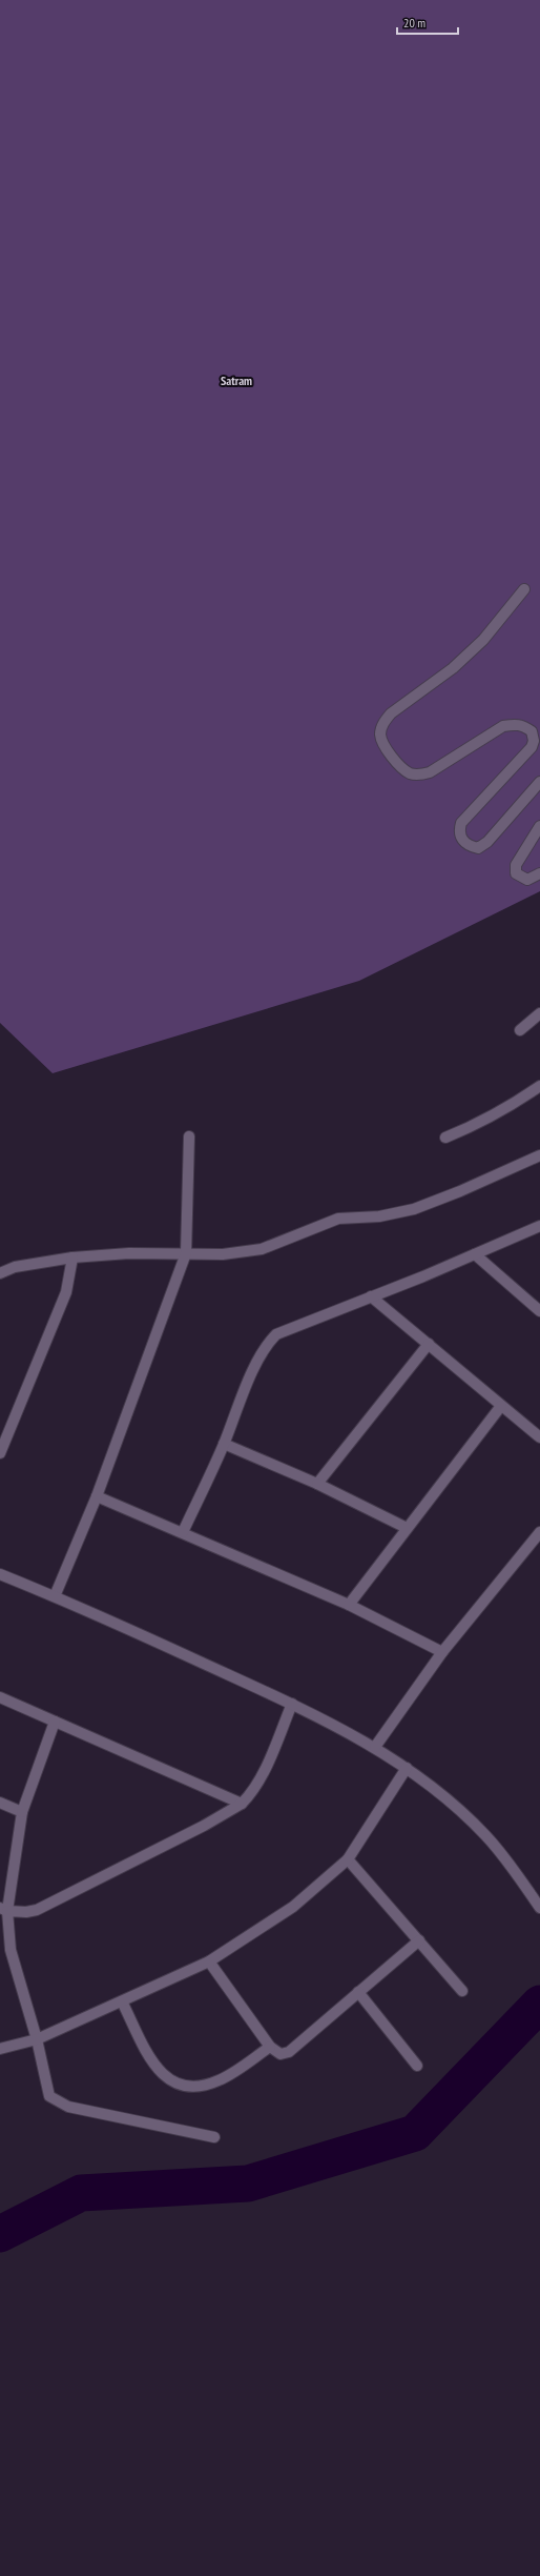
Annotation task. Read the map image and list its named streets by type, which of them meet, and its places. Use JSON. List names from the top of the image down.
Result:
{
  "districts": ["Satram"],
  "scale_bar": "20 m"
}
